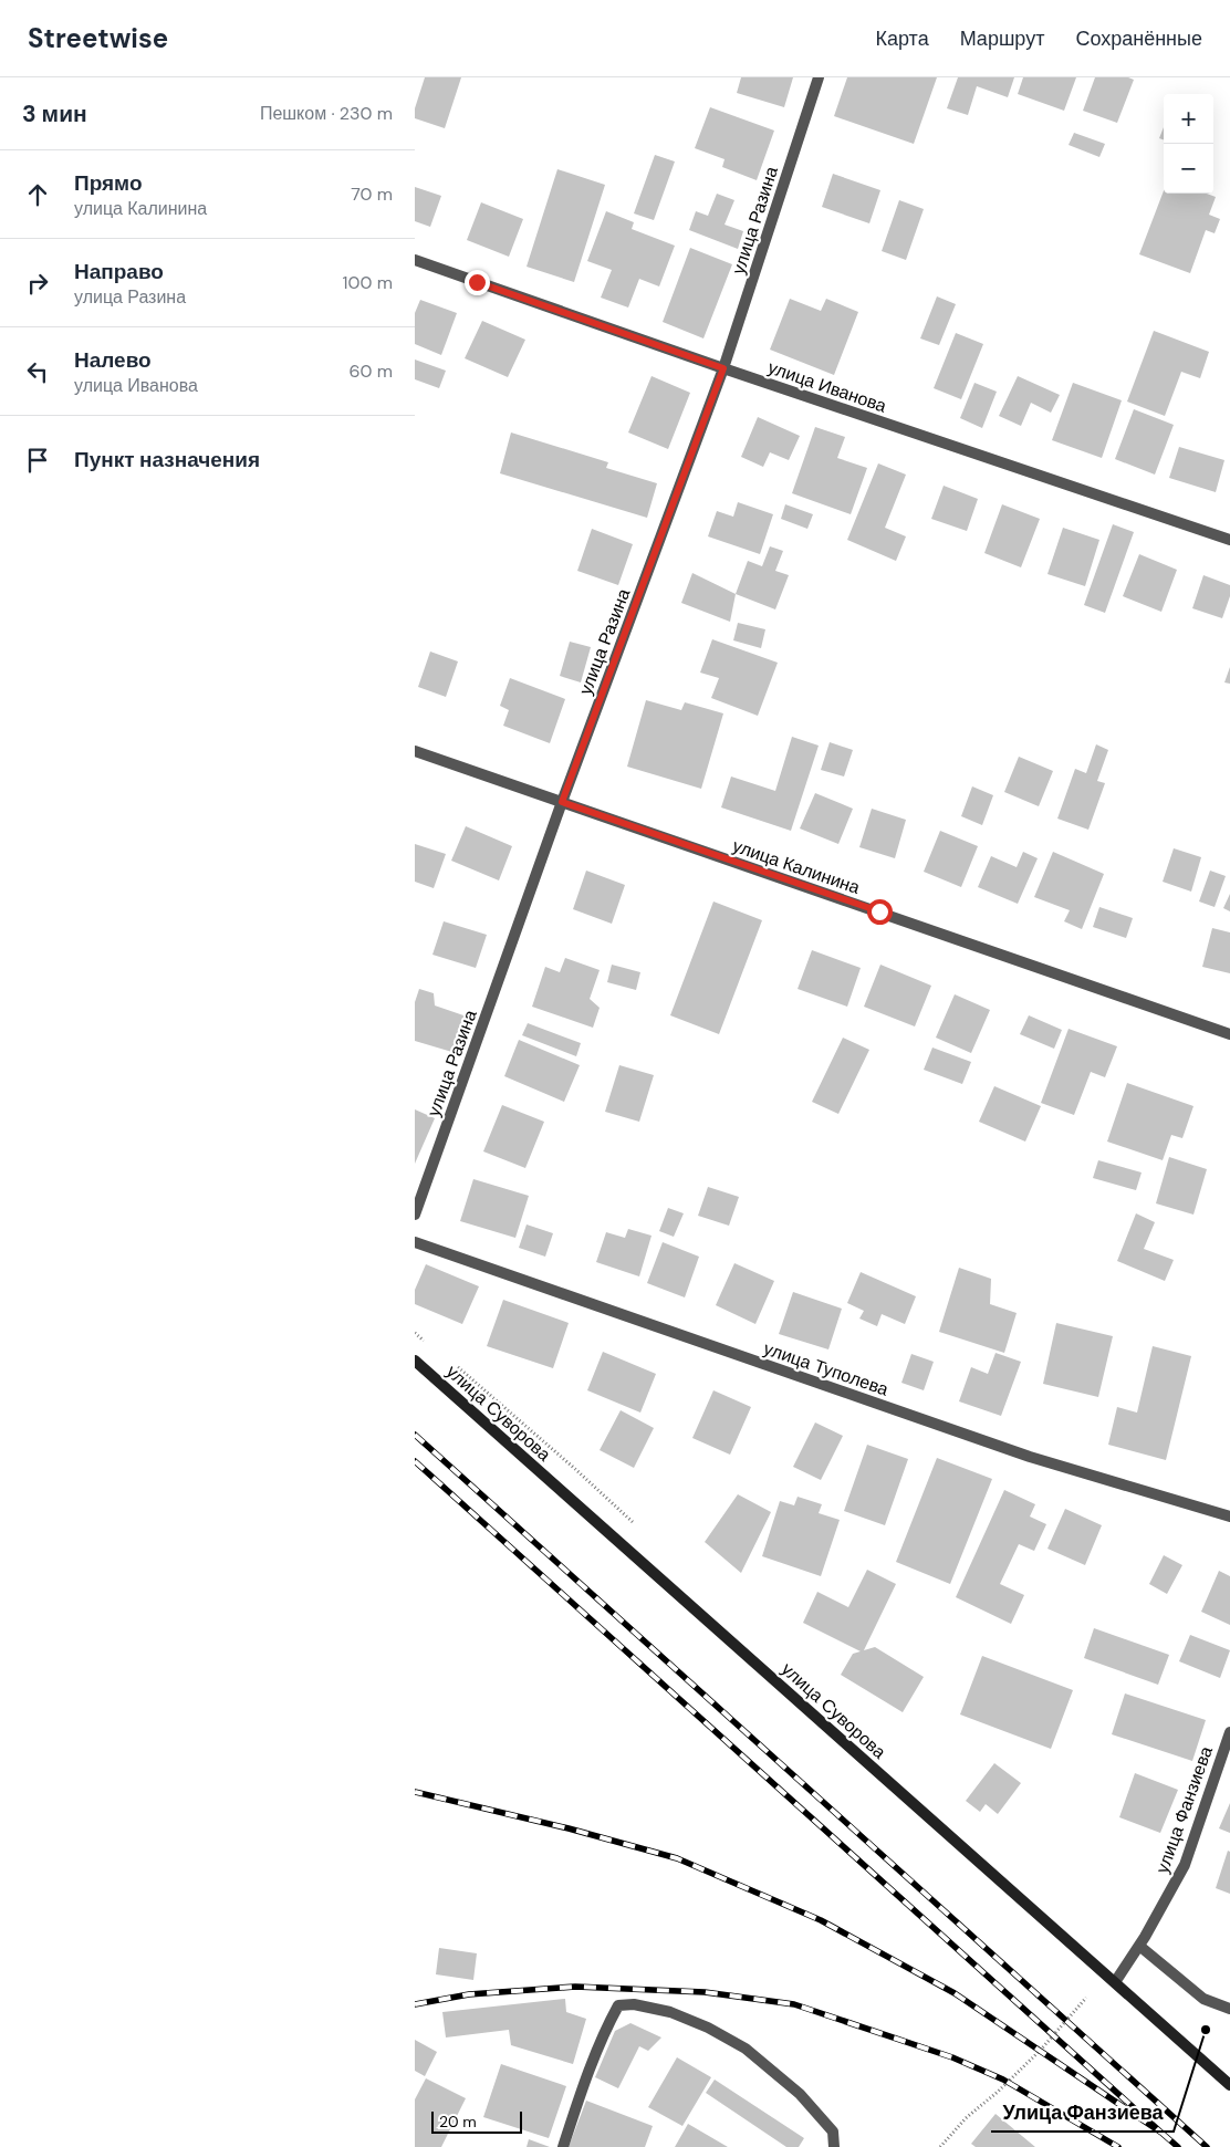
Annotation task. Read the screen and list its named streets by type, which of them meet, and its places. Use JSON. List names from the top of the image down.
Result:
{
  "streets": {
    "main road": ["улица Суворова"],
    "street": [
      "улица Разина",
      "улица Иванова",
      "улица Калинина",
      "улица Туполева",
      "улица Фанзиева"
    ]
  },
  "crossings": [
    ["улица Разина", "улица Иванова"],
    ["улица Разина", "улица Калинина"],
    ["улица Суворова", "улица Фанзиева"]
  ],
  "places": ["Улица Фанзиева"],
  "scale_bar": "20 m",
  "page": {
    "header": "Streetwise",
    "nav": ["Карта", "Маршрут", "Сохранённые"],
    "heading": ["3 мин", "Пешком · 230 m"],
    "map_buttons": ["+", "−"],
    "list": [
      ["Прямо", "улица Калинина", "70 m"],
      ["Направо", "улица Разина", "100 m"],
      ["Налево", "улица Иванова", "60 m"],
      "Пункт назначения"
    ],
    "scale": "20 m"
  }
}
